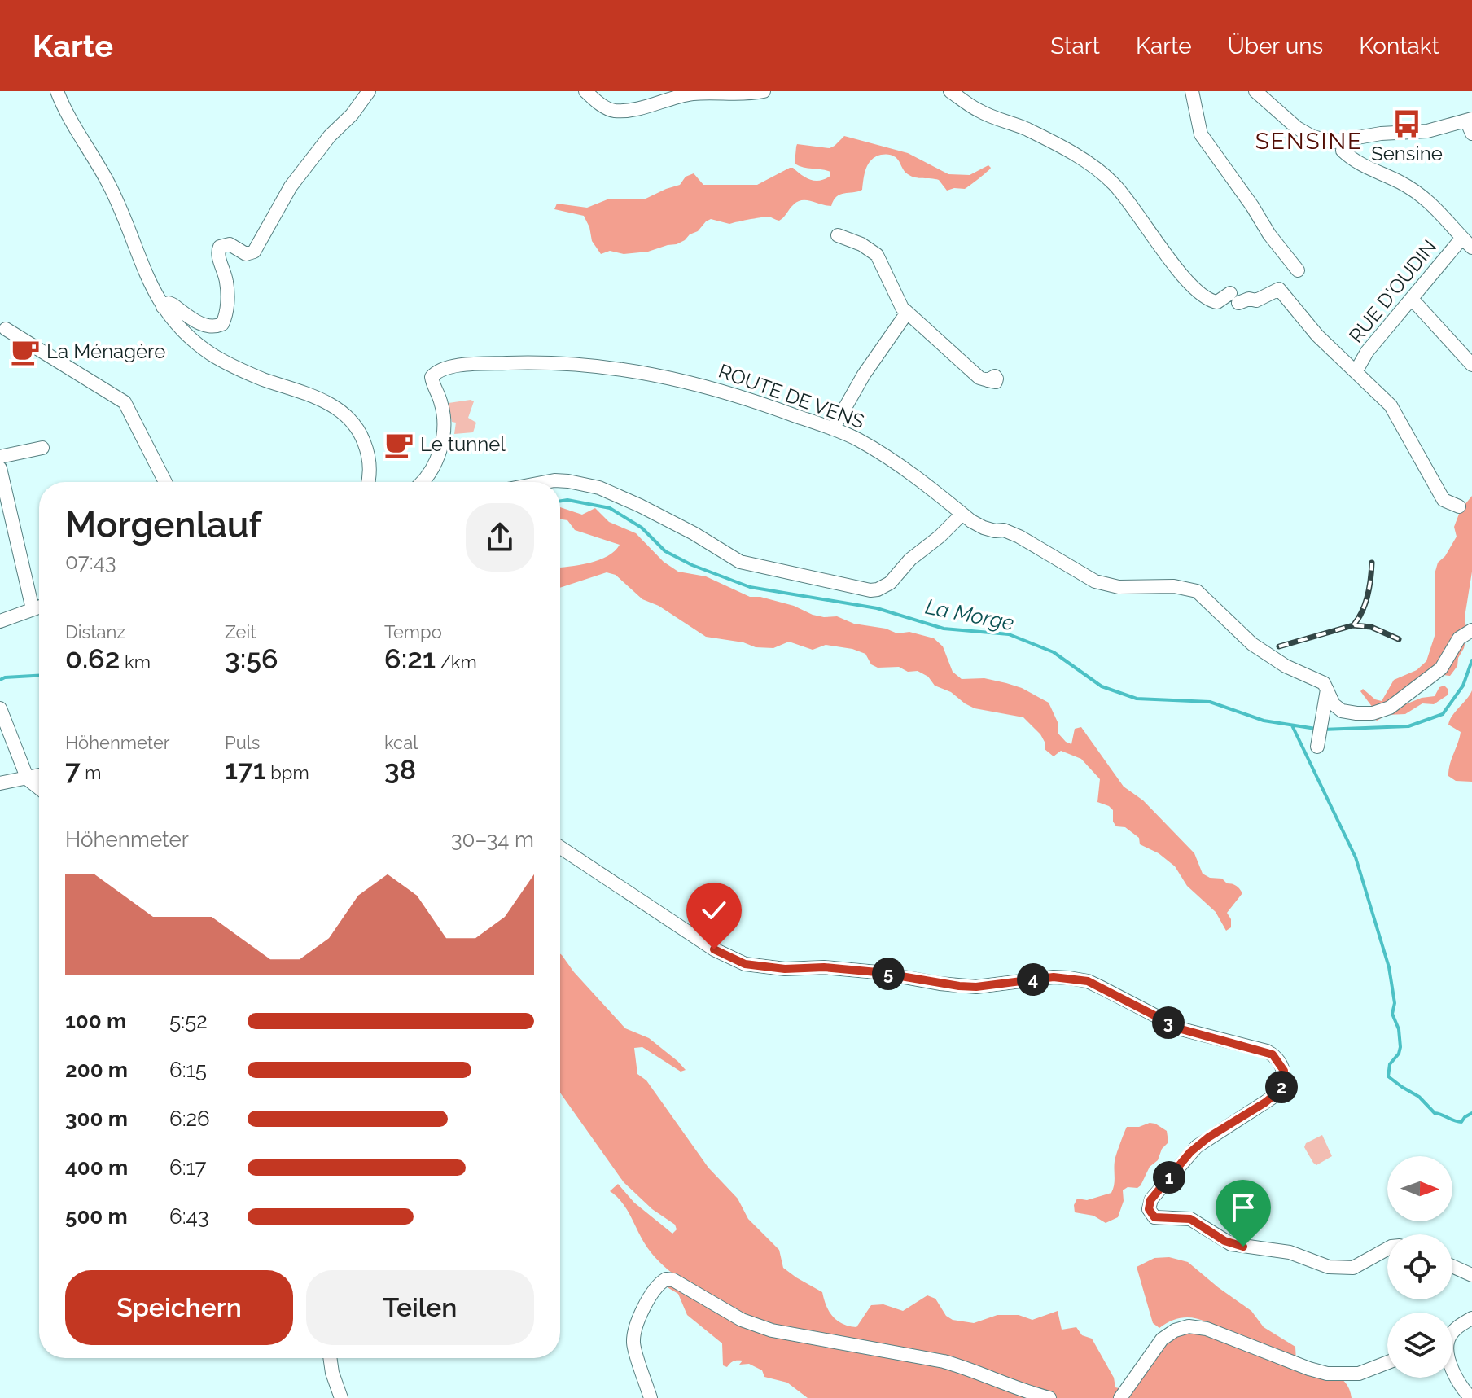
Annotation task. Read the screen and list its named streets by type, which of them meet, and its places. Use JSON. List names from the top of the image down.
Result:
{
  "streets": {
    "street": ["RUE D'OUDIN", "ROUTE DE VENS"]
  },
  "districts": ["SENSINE"],
  "water": ["La Morge"],
  "places": {
    "bus stop": ["Sensine"],
    "cafe": ["La Ménagère", "Le tunnel"]
  },
  "north": "right",
  "page": {
    "header": "Karte",
    "nav": [
      "Start",
      "Karte",
      "Über uns",
      "Kontakt"
    ],
    "heading": ["Morgenlauf", "07:43"],
    "stats": [
      ["Distanz", "0.62 km"],
      ["Zeit", "3:56"],
      ["Tempo", "6:21 /km"],
      ["Höhenmeter", "7 m"],
      ["Puls", "171 bpm"],
      ["kcal", "38"]
    ],
    "chart": ["Höhenmeter", "30–34 m"],
    "pins": [
      "5",
      "4",
      "3",
      "2",
      "1"
    ],
    "list": [
      {
        "name": "100 m",
        "note": "5:52"
      },
      {
        "name": "200 m",
        "note": "6:15"
      },
      {
        "name": "300 m",
        "note": "6:26"
      },
      {
        "name": "400 m",
        "note": "6:17"
      },
      {
        "name": "500 m",
        "note": "6:43"
      }
    ],
    "buttons": ["Speichern", "Teilen"]
  }
}
